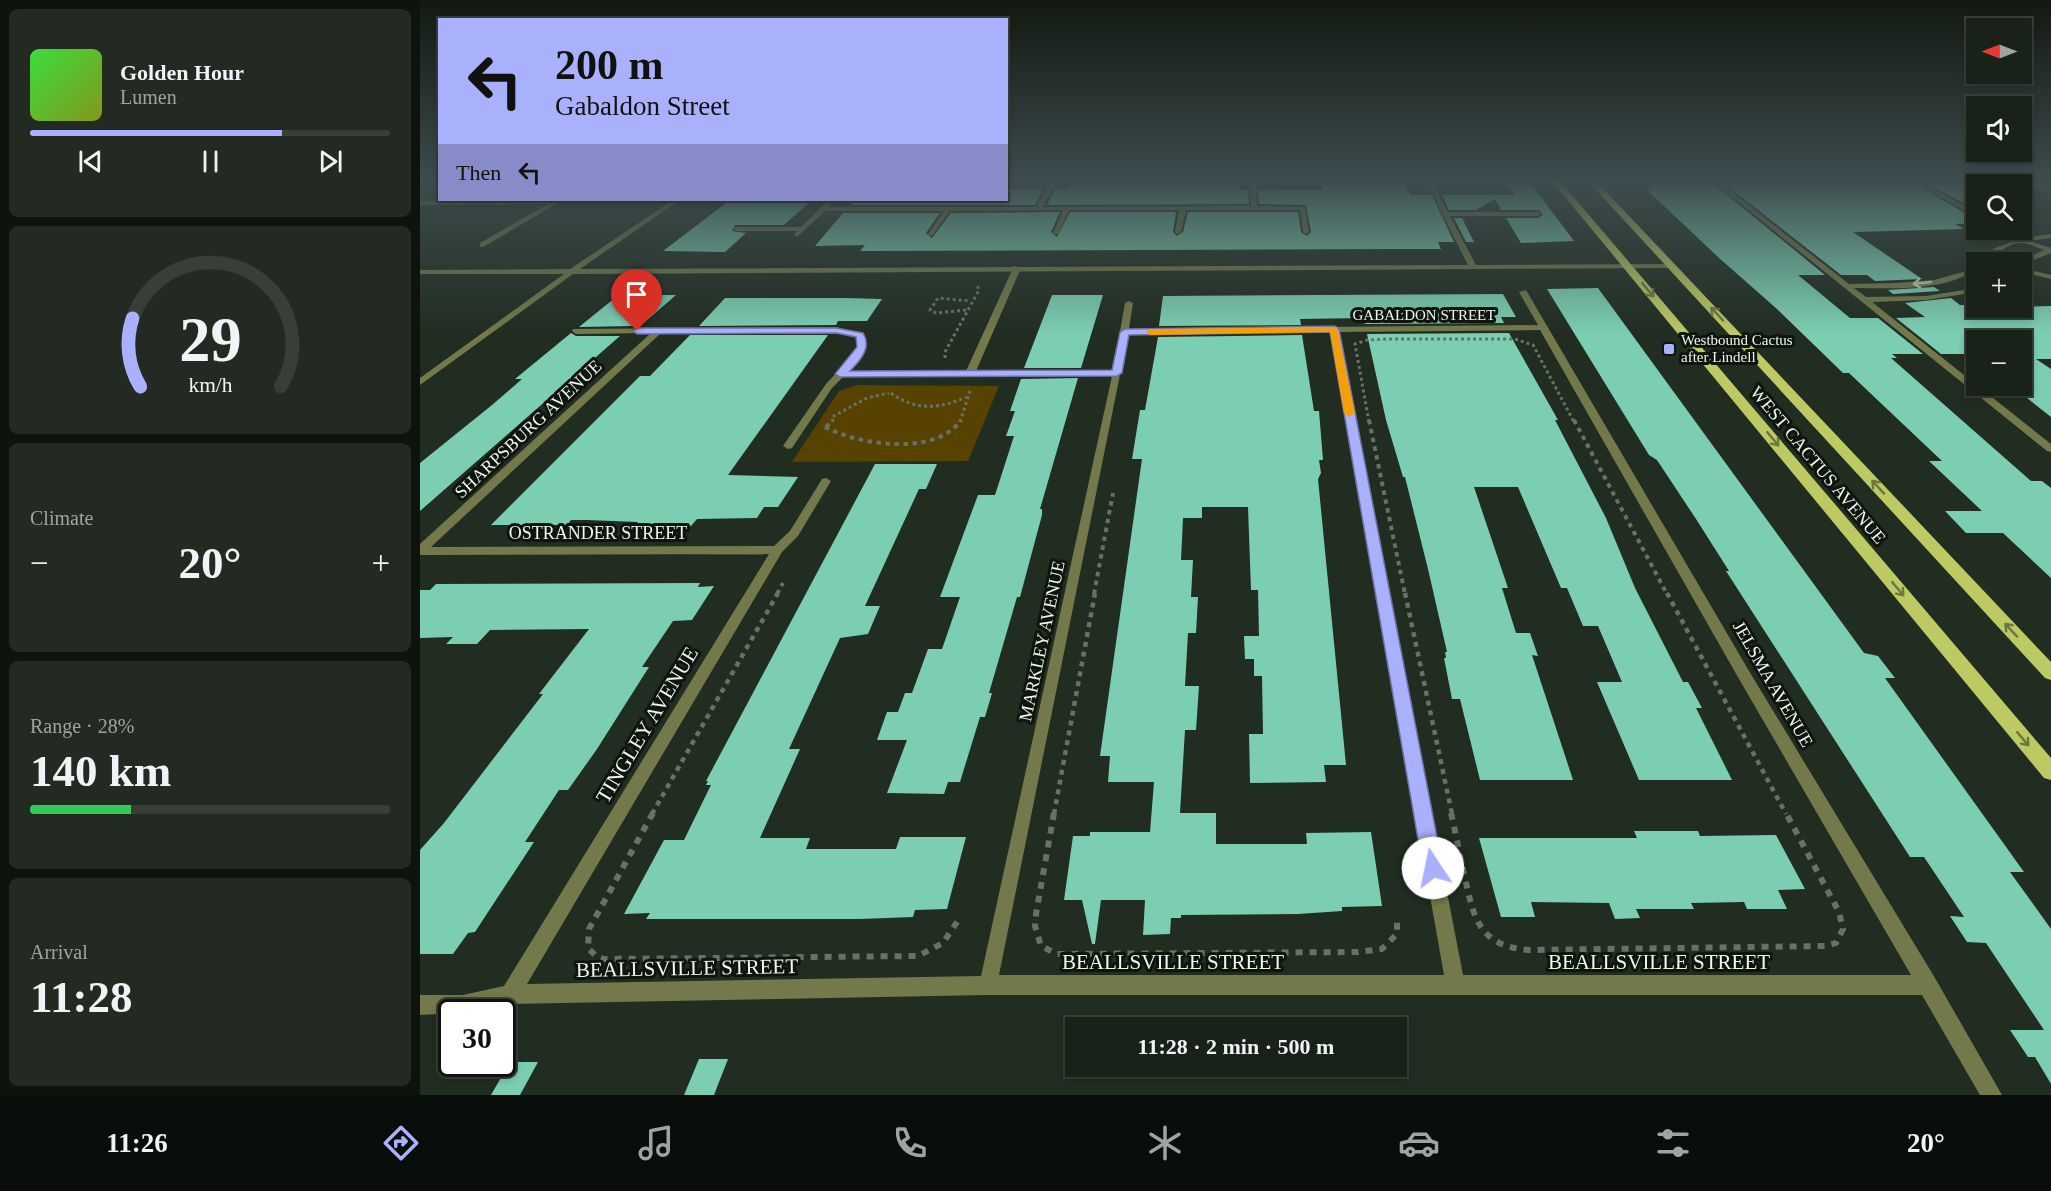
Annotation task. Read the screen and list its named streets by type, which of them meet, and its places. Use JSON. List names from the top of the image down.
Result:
{
  "streets": {
    "main road": ["WEST CACTUS AVENUE"],
    "street": [
      "GABALDON STREET",
      "SHARPSBURG AVENUE",
      "OSTRANDER STREET",
      "MARKLEY AVENUE",
      "JELSMA AVENUE",
      "TINGLEY AVENUE",
      "BEALLSVILLE STREET"
    ]
  },
  "crossings": [
    ["GABALDON STREET", "MARKLEY AVENUE"],
    ["GABALDON STREET", "JELSMA AVENUE"],
    ["SHARPSBURG AVENUE", "OSTRANDER STREET"],
    ["OSTRANDER STREET", "TINGLEY AVENUE"],
    ["MARKLEY AVENUE", "BEALLSVILLE STREET"],
    ["JELSMA AVENUE", "BEALLSVILLE STREET"],
    ["TINGLEY AVENUE", "BEALLSVILLE STREET"]
  ],
  "places": {
    "transit": ["Westbound Cactus after Lindell"]
  },
  "north": "left",
  "page": {
    "map_buttons": ["+", "−"],
    "turn": ["200 m", "Gabaldon Street"],
    "song": ["Golden Hour", "Lumen"],
    "then": "Then",
    "tile": [
      "Climate",
      ["Range · 28%", "140 km"],
      ["Arrival", "11:28"]
    ],
    "heat": ["−", "20°", "+"],
    "limit": "30",
    "trip": "11:28 · 2 min · 500 m",
    "tabs": ["11:26", "20°"],
    "gauge": ["29", "km/h"]
  }
}
